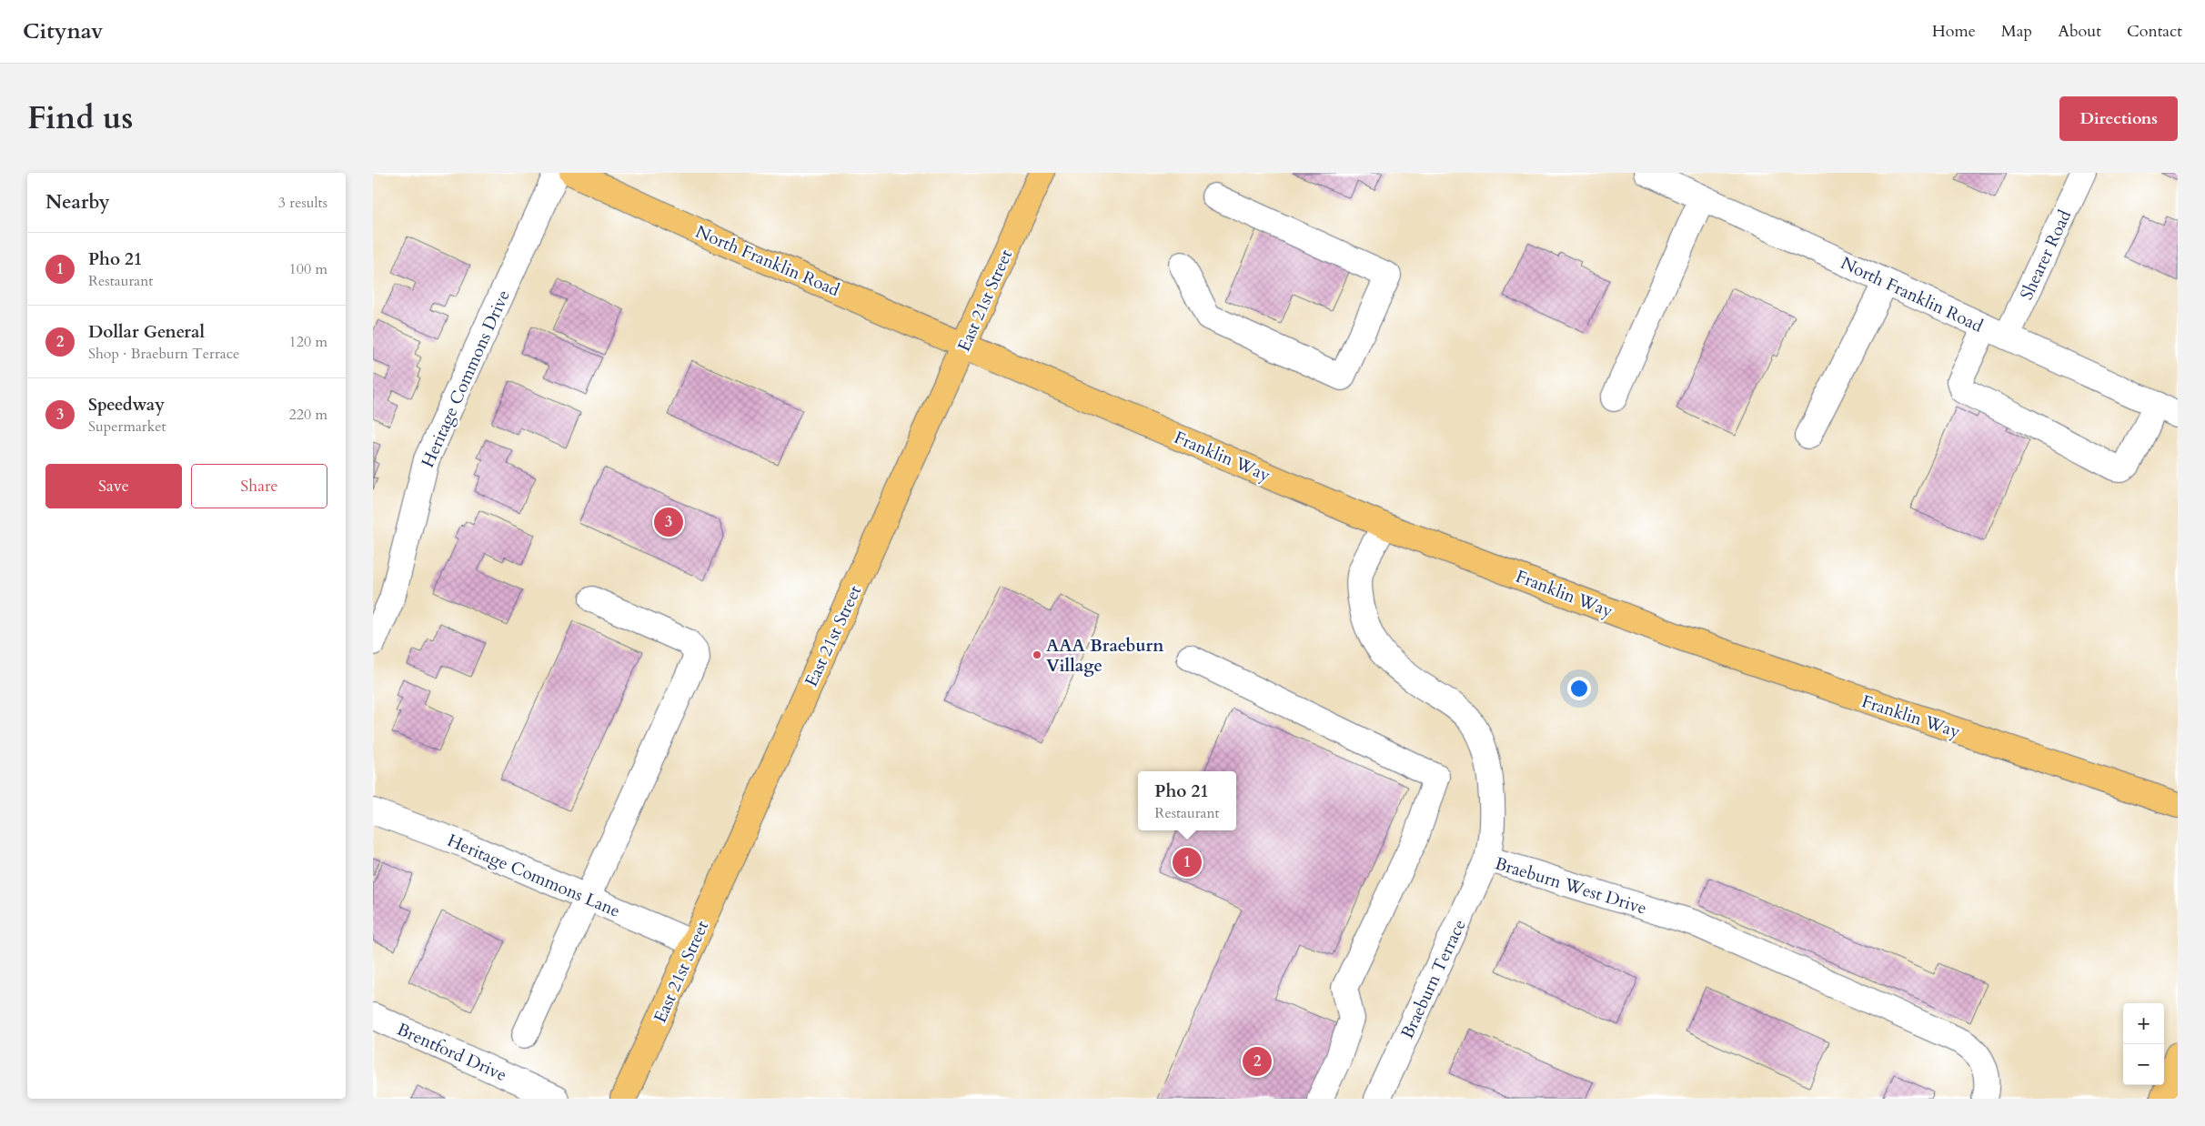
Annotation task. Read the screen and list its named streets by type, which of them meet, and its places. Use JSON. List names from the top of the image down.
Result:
{
  "streets": {
    "main road": ["North Franklin Road", "East 21st Street", "Franklin Way"],
    "street": [
      "Shearer Road",
      "Heritage Commons Drive",
      "Heritage Commons Lane",
      "Braeburn West Drive",
      "Braeburn Terrace",
      "Brentford Drive"
    ]
  },
  "crossings": [
    ["Shearer Road", "North Franklin Road"],
    ["North Franklin Road", "East 21st Street"],
    ["North Franklin Road", "Franklin Way"],
    ["East 21st Street", "Franklin Way"],
    ["East 21st Street", "Heritage Commons Lane"],
    ["Franklin Way", "Braeburn West Drive"],
    ["Braeburn West Drive", "Braeburn Terrace"]
  ],
  "places": ["AAA Braeburn Village"],
  "page": {
    "header": "Citynav",
    "nav": [
      "Home",
      "Map",
      "About",
      "Contact"
    ],
    "title": "Find us",
    "buttons": [
      "Directions",
      ["Save", "Share"]
    ],
    "heading": ["Nearby", "3 results"],
    "list": [
      {
        "mark": "1",
        "name": "Pho 21",
        "note": "Restaurant",
        "value": "100 m"
      },
      {
        "mark": "2",
        "name": "Dollar General",
        "note": "Shop · Braeburn Terrace",
        "value": "120 m"
      },
      {
        "mark": "3",
        "name": "Speedway",
        "note": "Supermarket",
        "value": "220 m"
      }
    ],
    "pins": ["3", "1", "2"],
    "popup": ["Pho 21", "Restaurant"],
    "map_buttons": ["+", "−"]
  }
}
